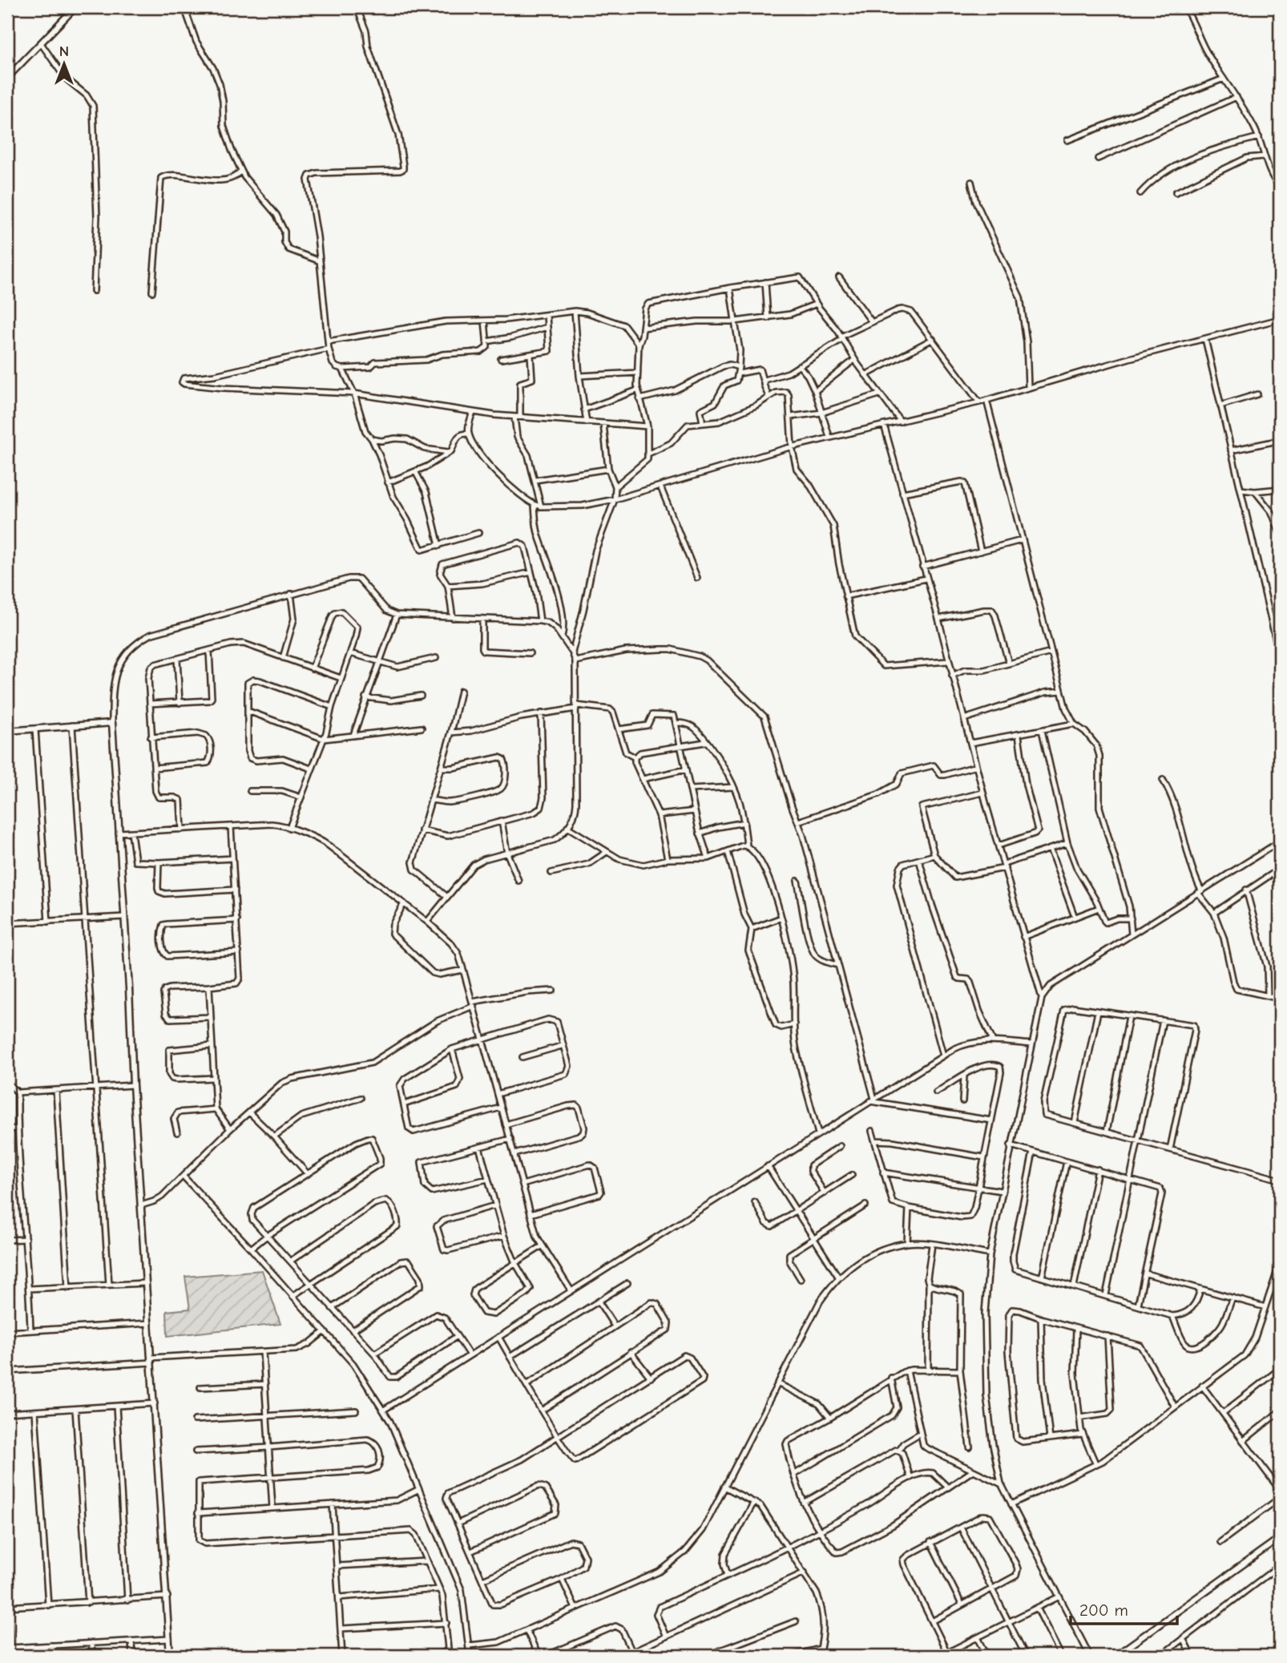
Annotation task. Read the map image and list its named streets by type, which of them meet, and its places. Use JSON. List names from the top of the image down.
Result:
{
  "scale_bar": "200 m",
  "north": "top"
}
